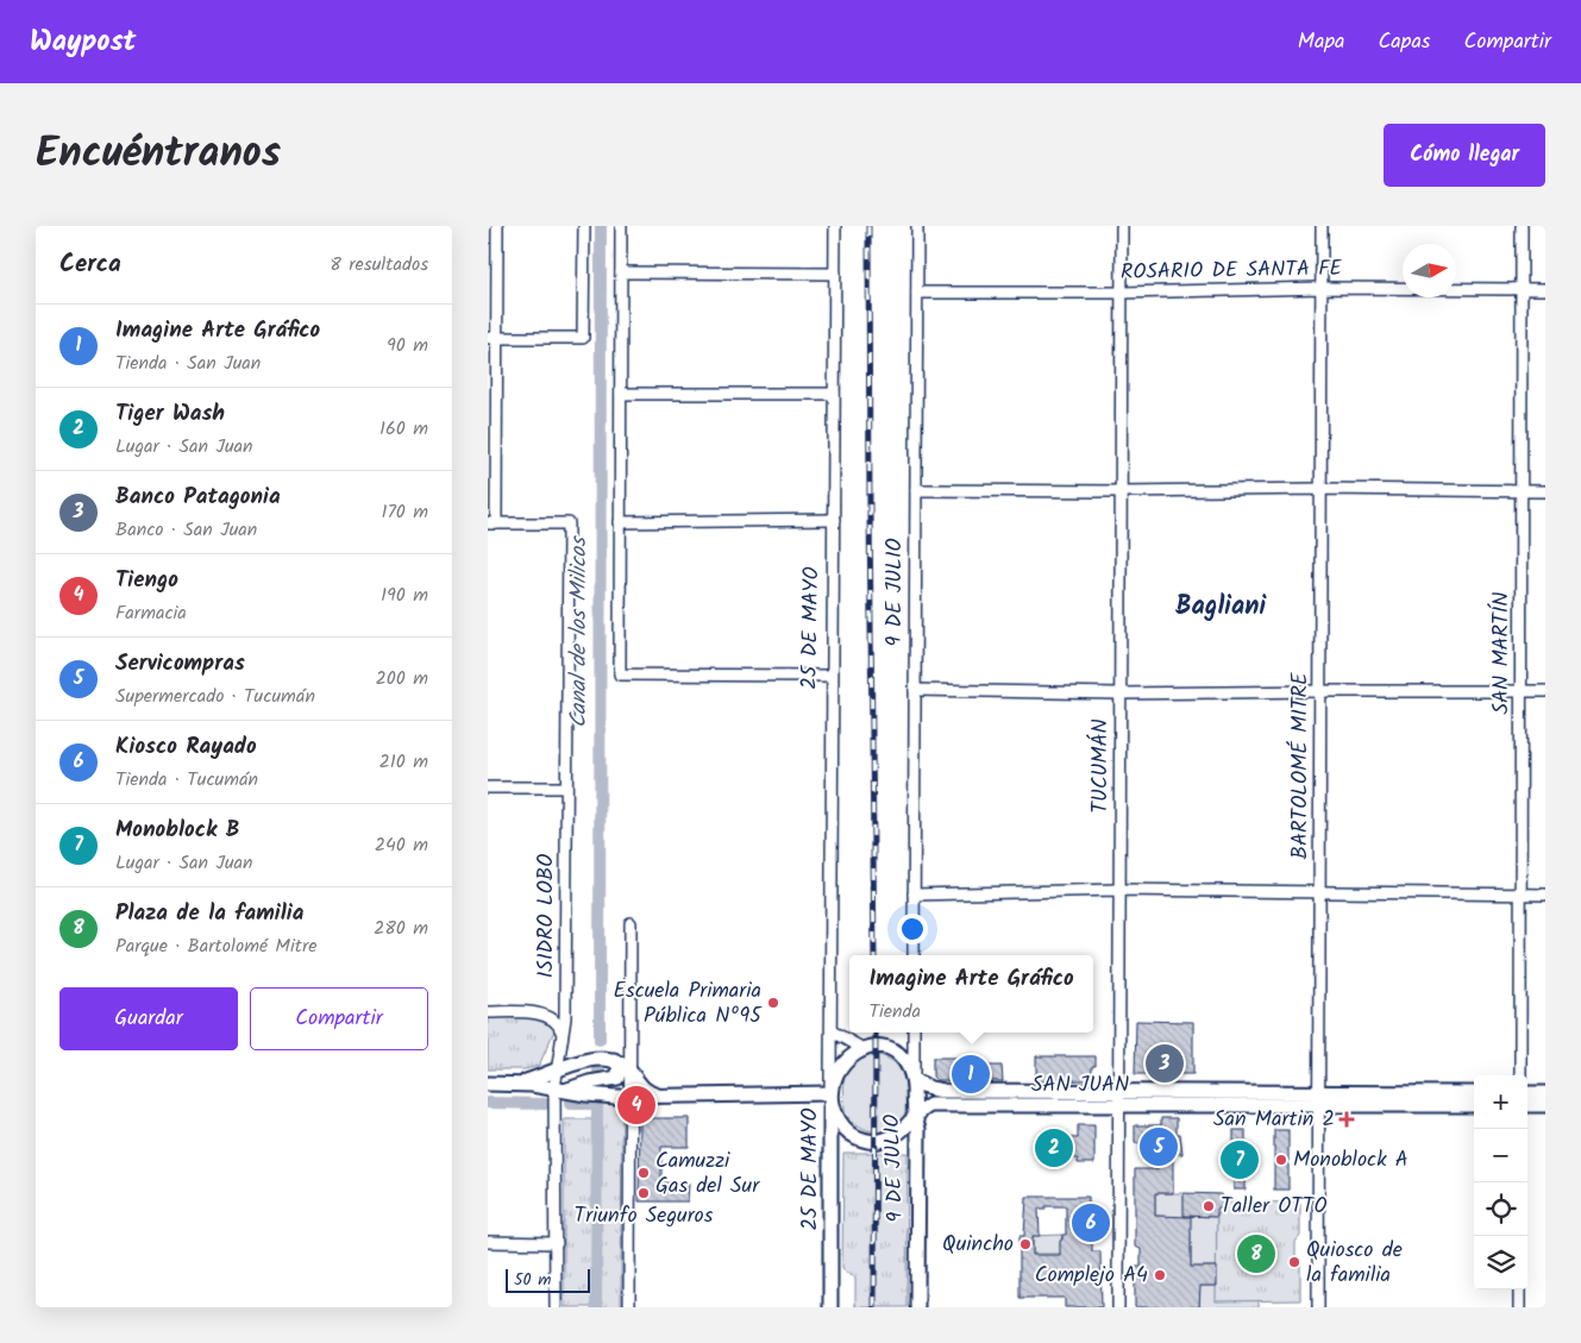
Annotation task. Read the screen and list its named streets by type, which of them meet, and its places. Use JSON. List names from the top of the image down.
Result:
{
  "streets": {
    "main road": ["9 DE JULIO", "25 DE MAYO", "SAN JUAN"],
    "street": [
      "ROSARIO DE SANTA FE",
      "SAN MARTÍN",
      "TUCUMÁN",
      "BARTOLOMÉ MITRE",
      "ISIDRO LOBO"
    ]
  },
  "crossings": [
    ["ROSARIO DE SANTA FE", "9 DE JULIO"],
    ["ROSARIO DE SANTA FE", "SAN MARTÍN"],
    ["ROSARIO DE SANTA FE", "TUCUMÁN"],
    ["ROSARIO DE SANTA FE", "BARTOLOMÉ MITRE"],
    ["9 DE JULIO", "25 DE MAYO"],
    ["9 DE JULIO", "SAN JUAN"],
    ["25 DE MAYO", "SAN JUAN"],
    ["TUCUMÁN", "SAN JUAN"],
    ["BARTOLOMÉ MITRE", "SAN JUAN"]
  ],
  "districts": ["Bagliani"],
  "water": ["Canal de los Milicos"],
  "places": {
    "other": [
      "Escuela Primaria Pública Nº95",
      "Monoblock A",
      "Camuzzi Gas del Sur",
      "Triunfo Seguros",
      "Taller OTTO",
      "Quincho",
      "Quiosco de la familia",
      "Complejo A4"
    ],
    "health": ["San Martin 2"]
  },
  "scale_bar": "50 m",
  "north": "right",
  "page": {
    "header": "Waypost",
    "nav": ["Mapa", "Capas", "Compartir"],
    "title": "Encuéntranos",
    "buttons": [
      "Cómo llegar",
      ["Guardar", "Compartir"]
    ],
    "heading": ["Cerca", "8 resultados"],
    "list": [
      {
        "mark": "1",
        "name": "Imagine Arte Gráfico",
        "note": "Tienda · San Juan",
        "value": "90 m"
      },
      {
        "mark": "2",
        "name": "Tiger Wash",
        "note": "Lugar · San Juan",
        "value": "160 m"
      },
      {
        "mark": "3",
        "name": "Banco Patagonia",
        "note": "Banco · San Juan",
        "value": "170 m"
      },
      {
        "mark": "4",
        "name": "Tiengo",
        "note": "Farmacia",
        "value": "190 m"
      },
      {
        "mark": "5",
        "name": "Servicompras",
        "note": "Supermercado · Tucumán",
        "value": "200 m"
      },
      {
        "mark": "6",
        "name": "Kiosco Rayado",
        "note": "Tienda · Tucumán",
        "value": "210 m"
      },
      {
        "mark": "7",
        "name": "Monoblock B",
        "note": "Lugar · San Juan",
        "value": "240 m"
      },
      {
        "mark": "8",
        "name": "Plaza de la familia",
        "note": "Parque · Bartolomé Mitre",
        "value": "280 m"
      }
    ],
    "popup": ["Imagine Arte Gráfico", "Tienda"],
    "pins": [
      "3",
      "1",
      "4",
      "5",
      "2",
      "7",
      "6",
      "8"
    ],
    "map_buttons": ["+", "−"],
    "scale": "50 m"
  }
}
